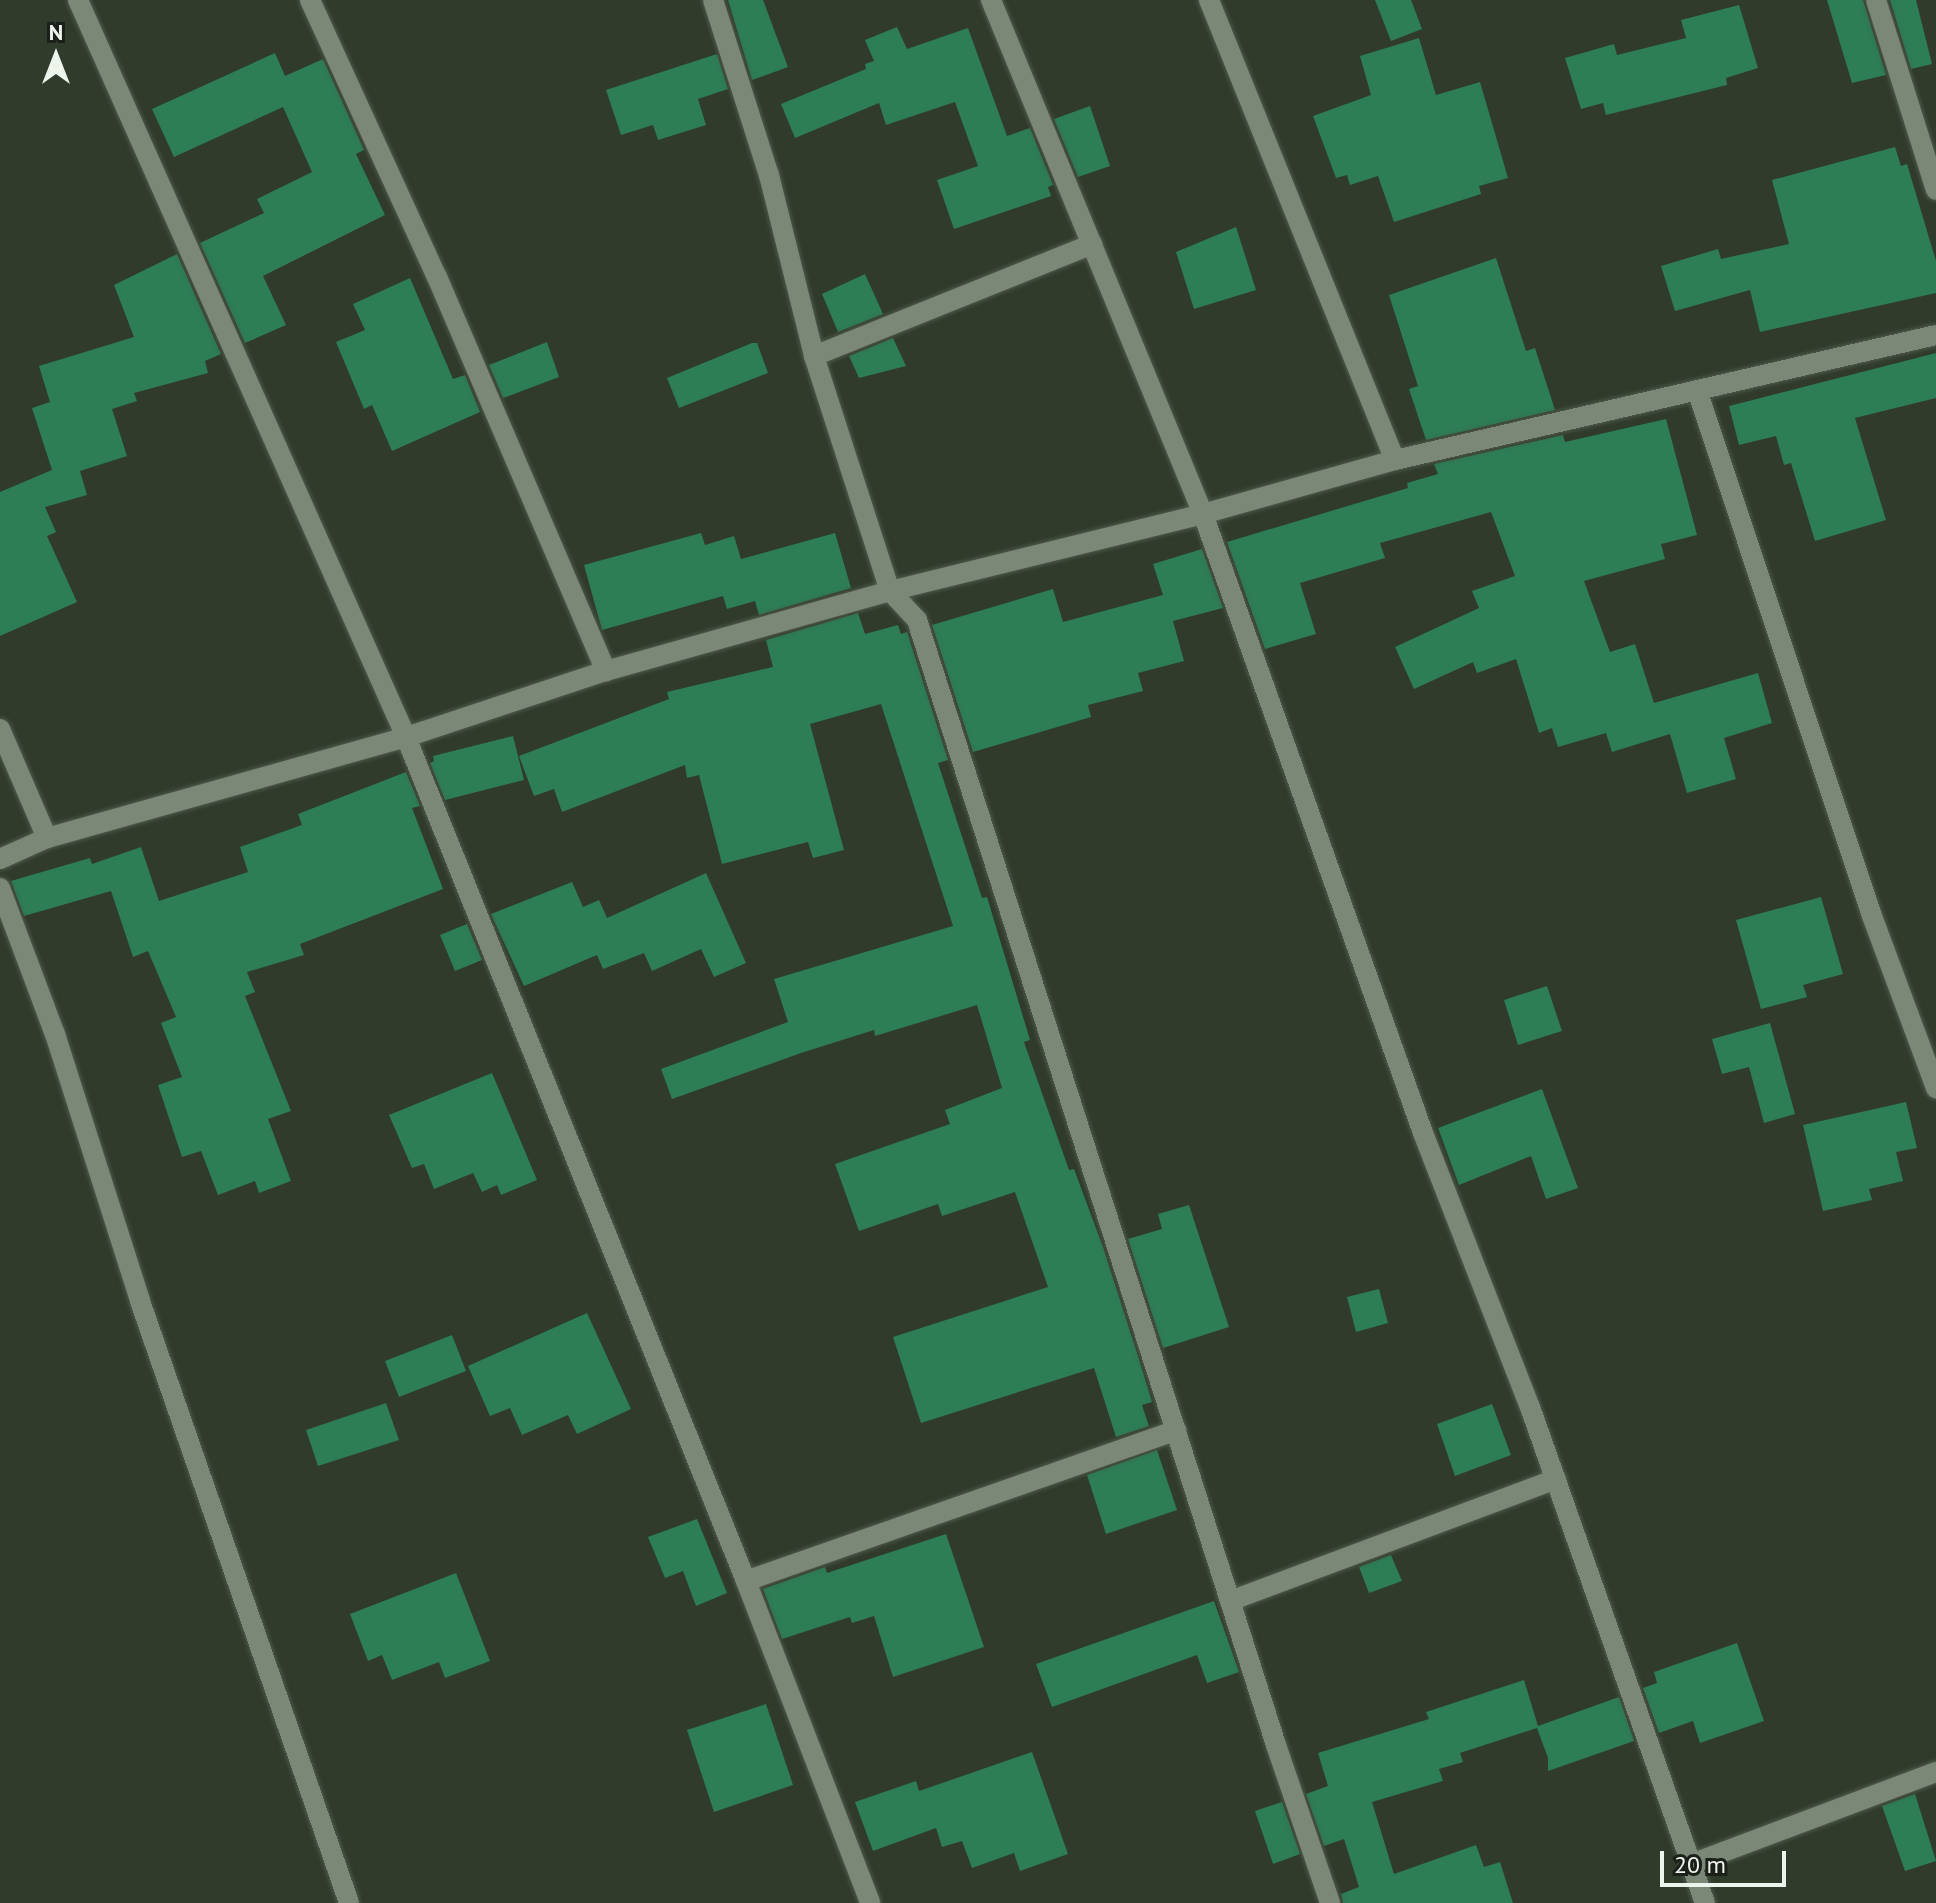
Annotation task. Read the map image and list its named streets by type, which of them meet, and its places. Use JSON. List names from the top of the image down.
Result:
{
  "scale_bar": "20 m",
  "north": "top"
}
